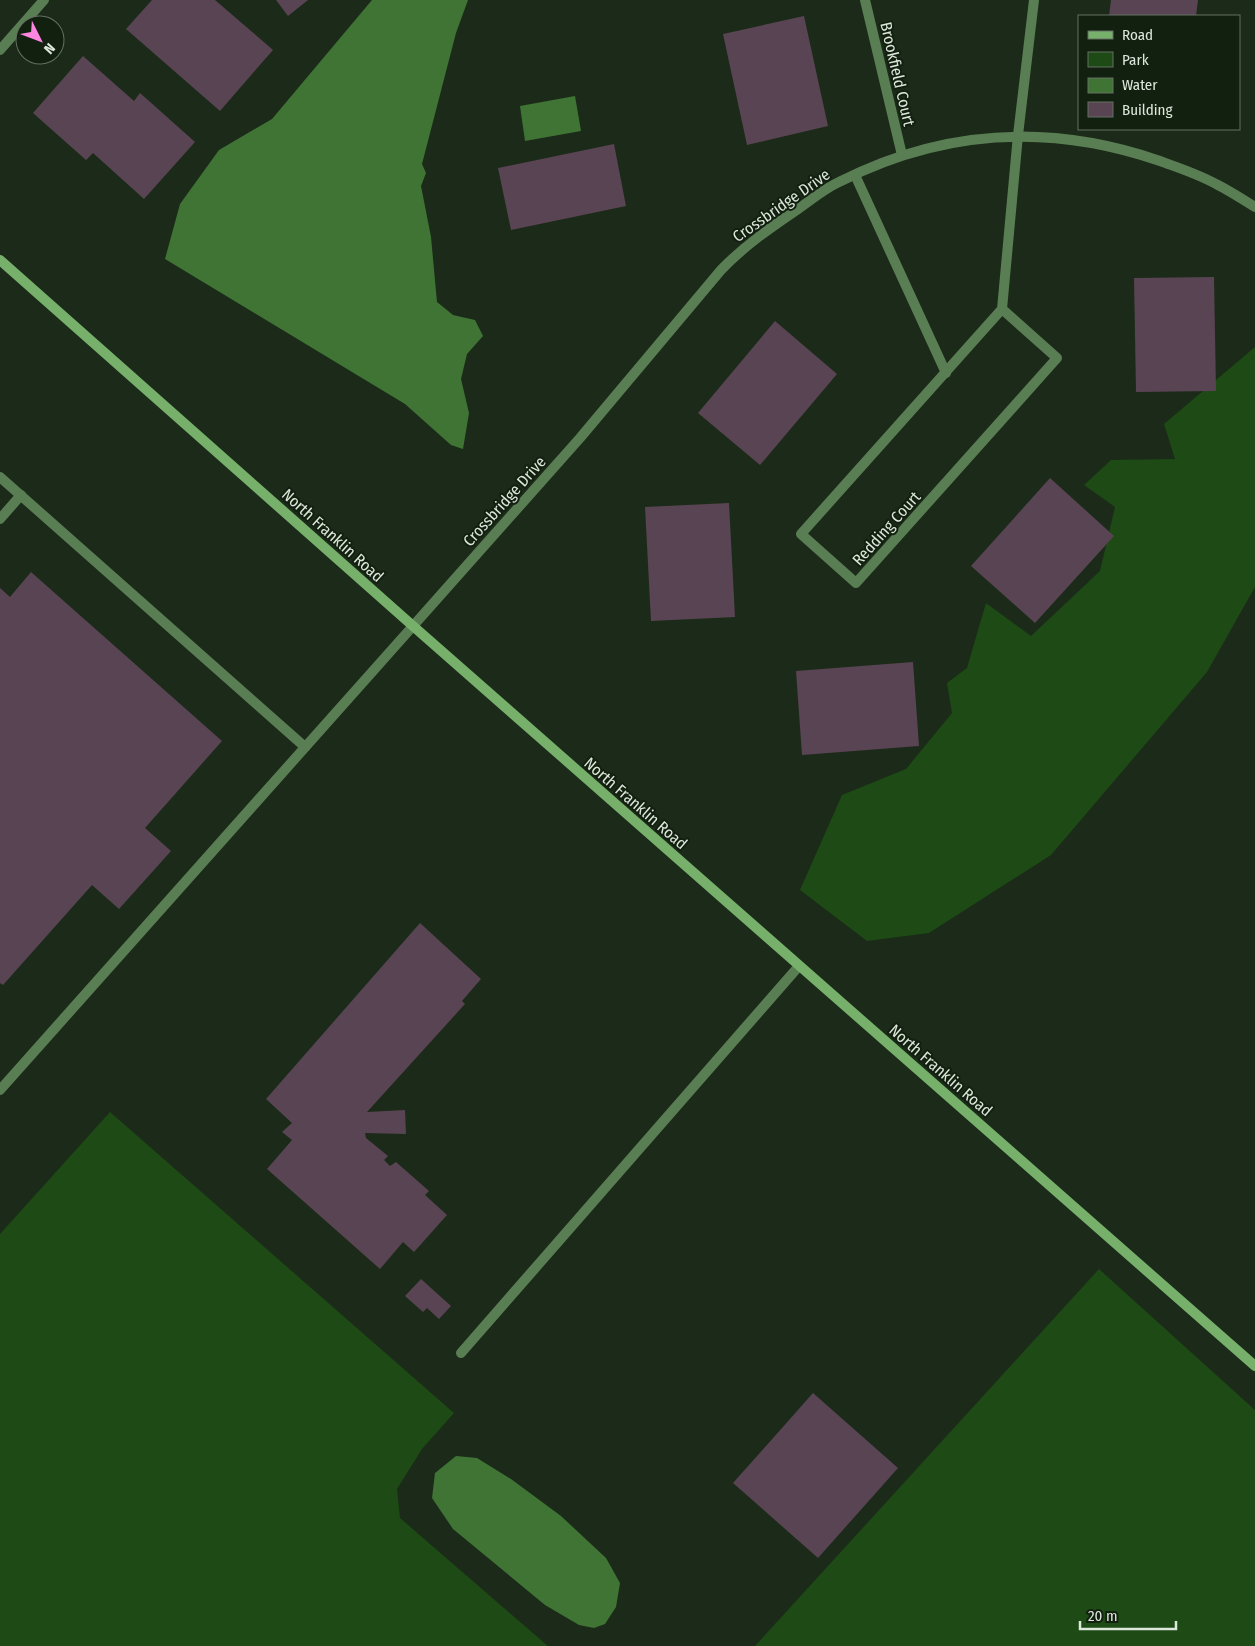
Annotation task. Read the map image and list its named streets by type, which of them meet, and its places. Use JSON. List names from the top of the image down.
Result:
{
  "streets": {
    "main road": ["North Franklin Road"],
    "street": ["Brookfield Court", "Crossbridge Drive", "Redding Court"]
  },
  "crossings": [
    ["Brookfield Court", "Crossbridge Drive"],
    ["Crossbridge Drive", "North Franklin Road"]
  ],
  "legend": [
    "Road",
    "Park",
    "Water",
    "Building"
  ],
  "scale_bar": "20 m",
  "north": "bottom right"
}
